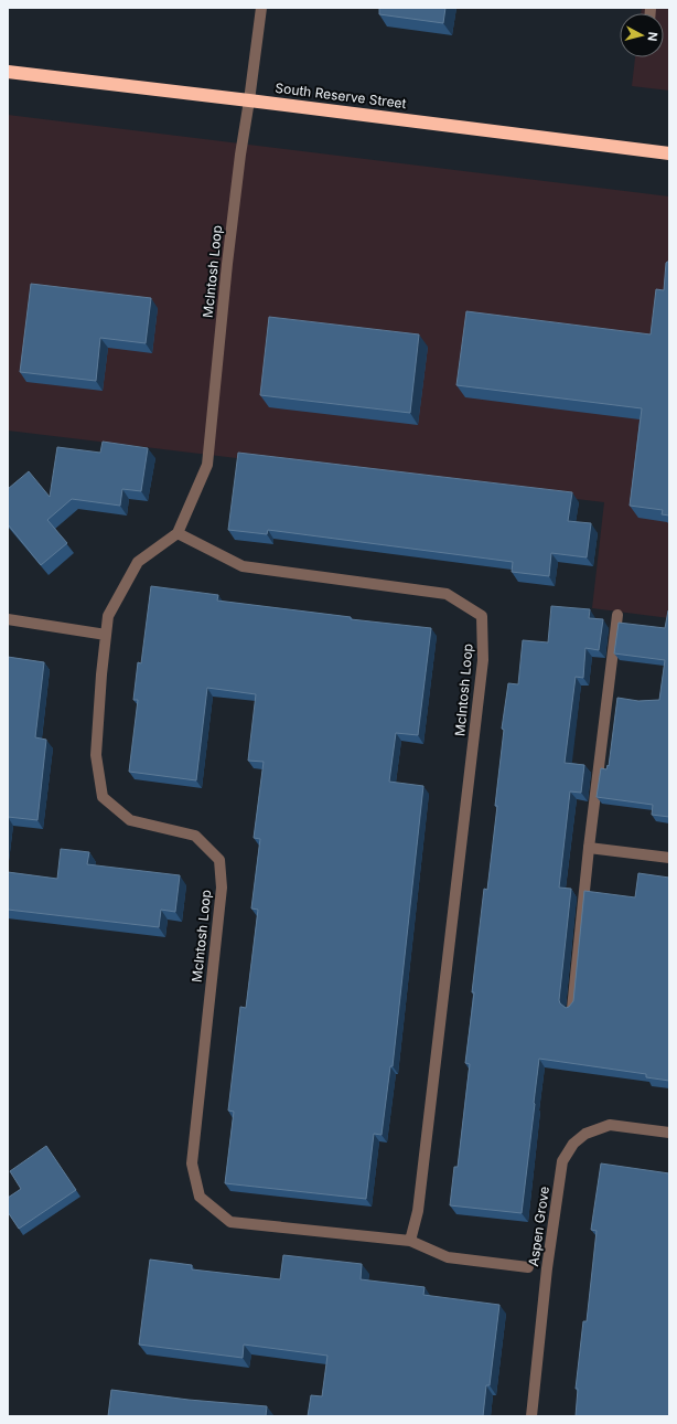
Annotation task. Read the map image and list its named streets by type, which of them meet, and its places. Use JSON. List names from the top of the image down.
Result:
{
  "streets": {
    "highway": ["South Reserve Street"],
    "street": ["McIntosh Loop", "Aspen Grove"]
  },
  "crossings": [
    ["South Reserve Street", "McIntosh Loop"]
  ],
  "north": "right"
}
